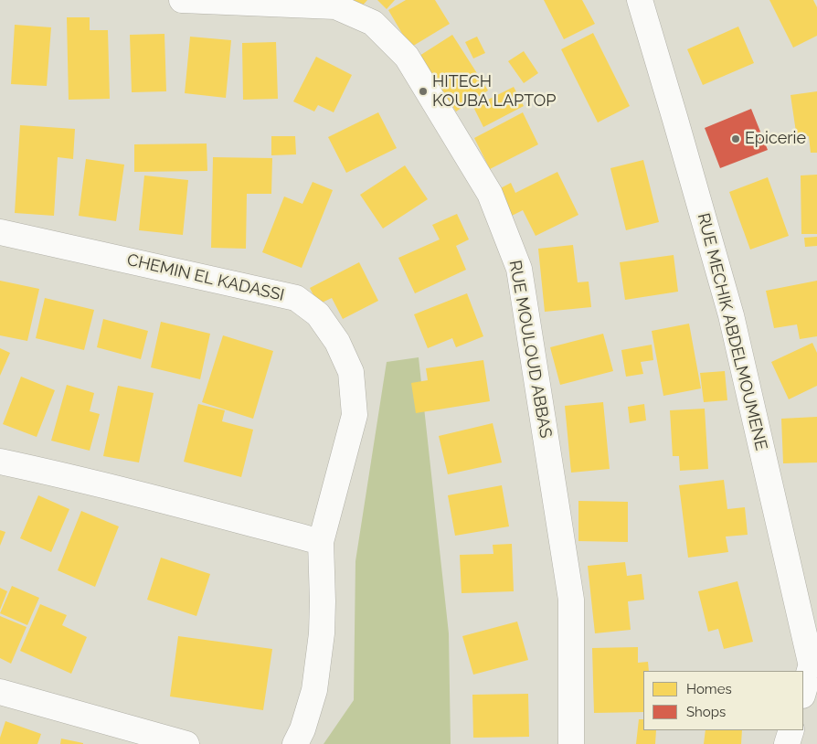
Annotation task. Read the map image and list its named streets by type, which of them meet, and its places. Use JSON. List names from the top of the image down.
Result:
{
  "streets": {
    "street": ["CHEMIN EL KADASSI", "RUE MECHIK ABDELMOUMENE", "RUE MOULOUD ABBAS"]
  },
  "places": ["HITECH KOUBA LAPTOP", "Epicerie"],
  "legend": ["Homes", "Shops"]
}
